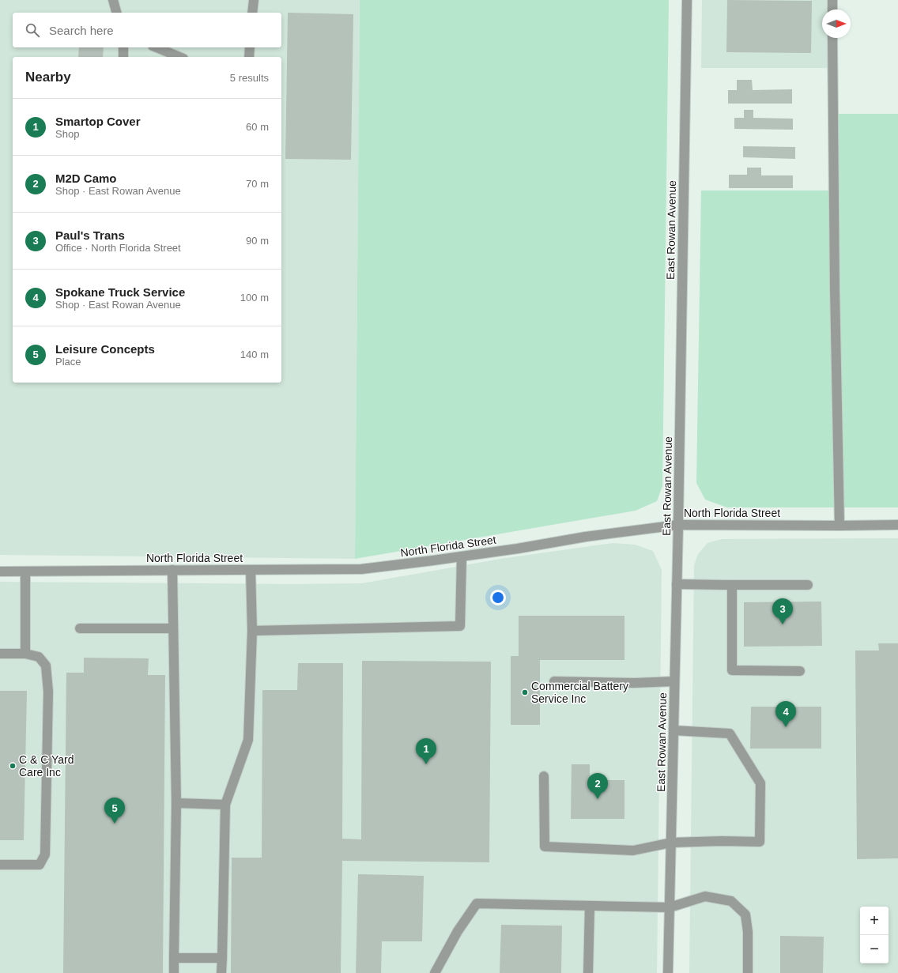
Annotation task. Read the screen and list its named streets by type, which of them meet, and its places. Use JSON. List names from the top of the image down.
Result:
{
  "streets": {
    "street": ["East Rowan Avenue", "North Florida Street"]
  },
  "crossings": [
    ["East Rowan Avenue", "North Florida Street"]
  ],
  "places": ["Commercial Battery Service Inc", "C & C Yard Care Inc"],
  "north": "right",
  "page": {
    "search": "Search here",
    "heading": ["Nearby", "5 results"],
    "list": [
      {
        "mark": "1",
        "name": "Smartop Cover",
        "note": "Shop",
        "value": "60 m"
      },
      {
        "mark": "2",
        "name": "M2D Camo",
        "note": "Shop · East Rowan Avenue",
        "value": "70 m"
      },
      {
        "mark": "3",
        "name": "Paul's Trans",
        "note": "Office · North Florida Street",
        "value": "90 m"
      },
      {
        "mark": "4",
        "name": "Spokane Truck Service",
        "note": "Shop · East Rowan Avenue",
        "value": "100 m"
      },
      {
        "mark": "5",
        "name": "Leisure Concepts",
        "note": "Place",
        "value": "140 m"
      }
    ],
    "pins": [
      "3",
      "4",
      "1",
      "2",
      "5"
    ],
    "map_buttons": ["+", "−"]
  }
}
